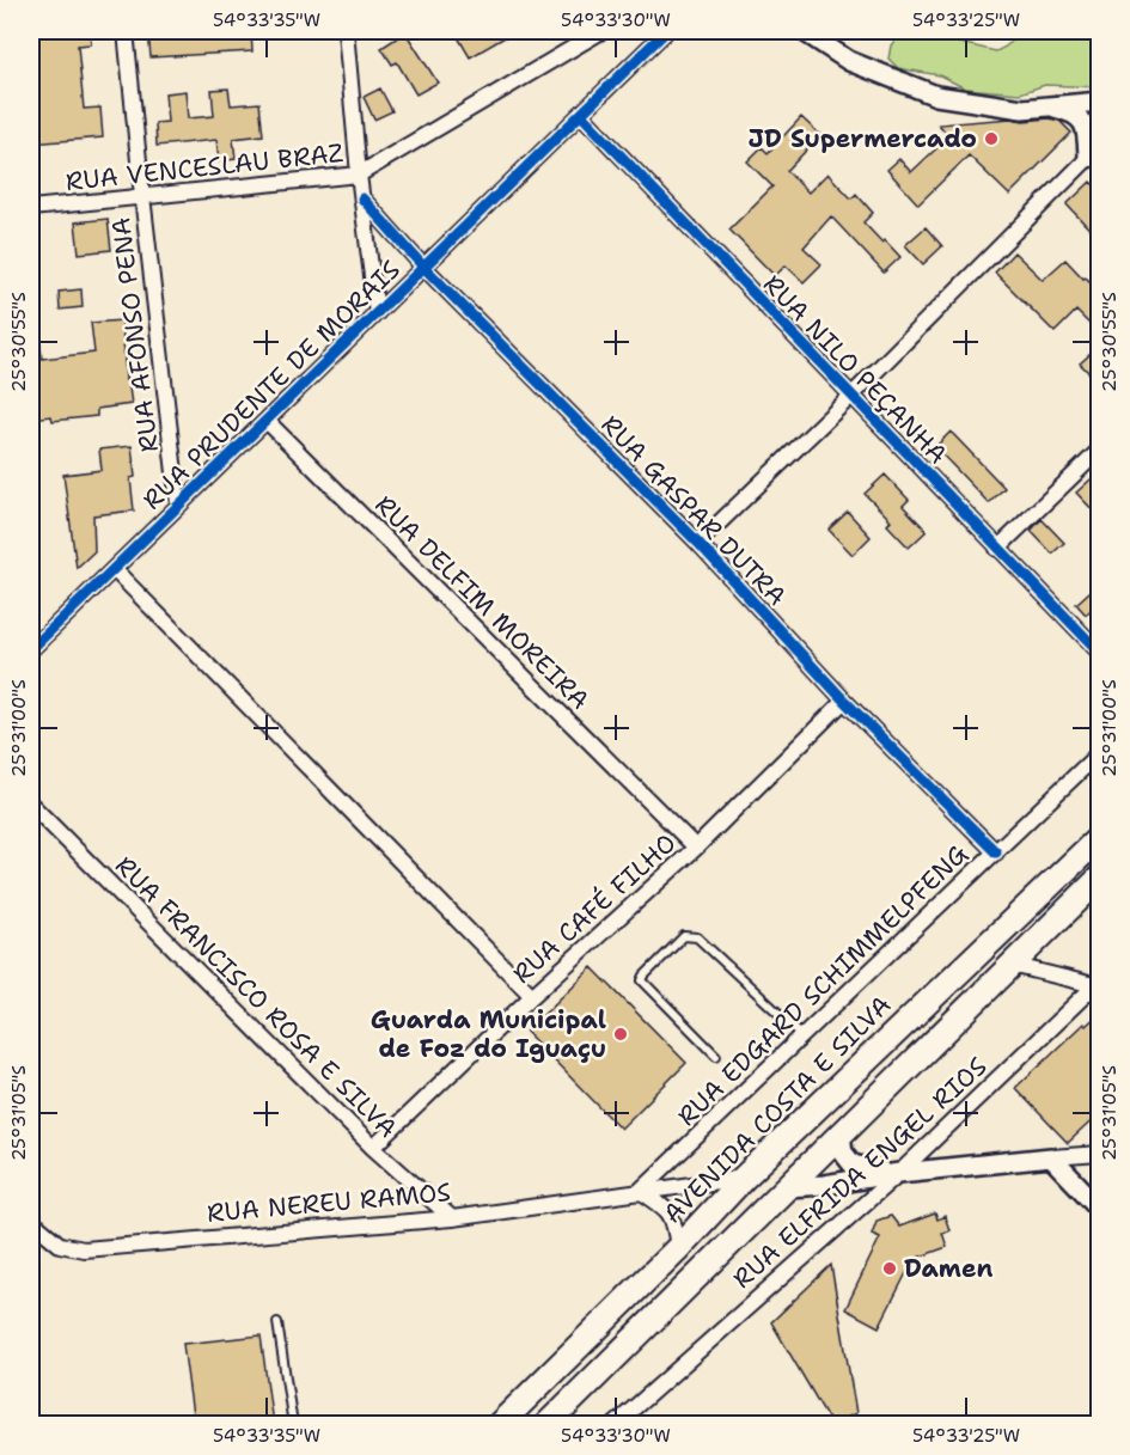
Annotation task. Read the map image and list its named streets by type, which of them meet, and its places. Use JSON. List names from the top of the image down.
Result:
{
  "streets": {
    "main road": ["AVENIDA COSTA E SILVA"],
    "street": [
      "RUA VENCESLAU BRAZ",
      "RUA AFONSO PENA",
      "RUA NILO PEÇANHA",
      "RUA PRUDENTE DE MORAIS",
      "RUA GASPAR DUTRA",
      "RUA DELFIM MOREIRA",
      "RUA CAFÉ FILHO",
      "RUA EDGARD SCHIMMELPFENG",
      "RUA FRANCISCO ROSA E SILVA",
      "RUA ELFRIDA ENGEL RIOS",
      "RUA NEREU RAMOS"
    ]
  },
  "crossings": [
    ["RUA VENCESLAU BRAZ", "RUA AFONSO PENA"],
    ["RUA AFONSO PENA", "RUA PRUDENTE DE MORAIS"],
    ["RUA NILO PEÇANHA", "RUA PRUDENTE DE MORAIS"],
    ["RUA PRUDENTE DE MORAIS", "RUA GASPAR DUTRA"],
    ["RUA PRUDENTE DE MORAIS", "RUA DELFIM MOREIRA"],
    ["RUA GASPAR DUTRA", "RUA CAFÉ FILHO"],
    ["RUA GASPAR DUTRA", "RUA EDGARD SCHIMMELPFENG"],
    ["RUA DELFIM MOREIRA", "RUA CAFÉ FILHO"],
    ["RUA CAFÉ FILHO", "RUA FRANCISCO ROSA E SILVA"],
    ["RUA EDGARD SCHIMMELPFENG", "RUA NEREU RAMOS"],
    ["RUA FRANCISCO ROSA E SILVA", "RUA NEREU RAMOS"],
    ["AVENIDA COSTA E SILVA", "RUA NEREU RAMOS"]
  ],
  "places": ["JD Supermercado", "Guarda Municipal de Foz do Iguaçu", "Damen"],
  "coordinates": [
    "54°33'35\"W",
    "54°33'30\"W",
    "54°33'25\"W",
    "25°30'55\"S",
    "25°31'00\"S",
    "25°31'05\"S"
  ]
}
